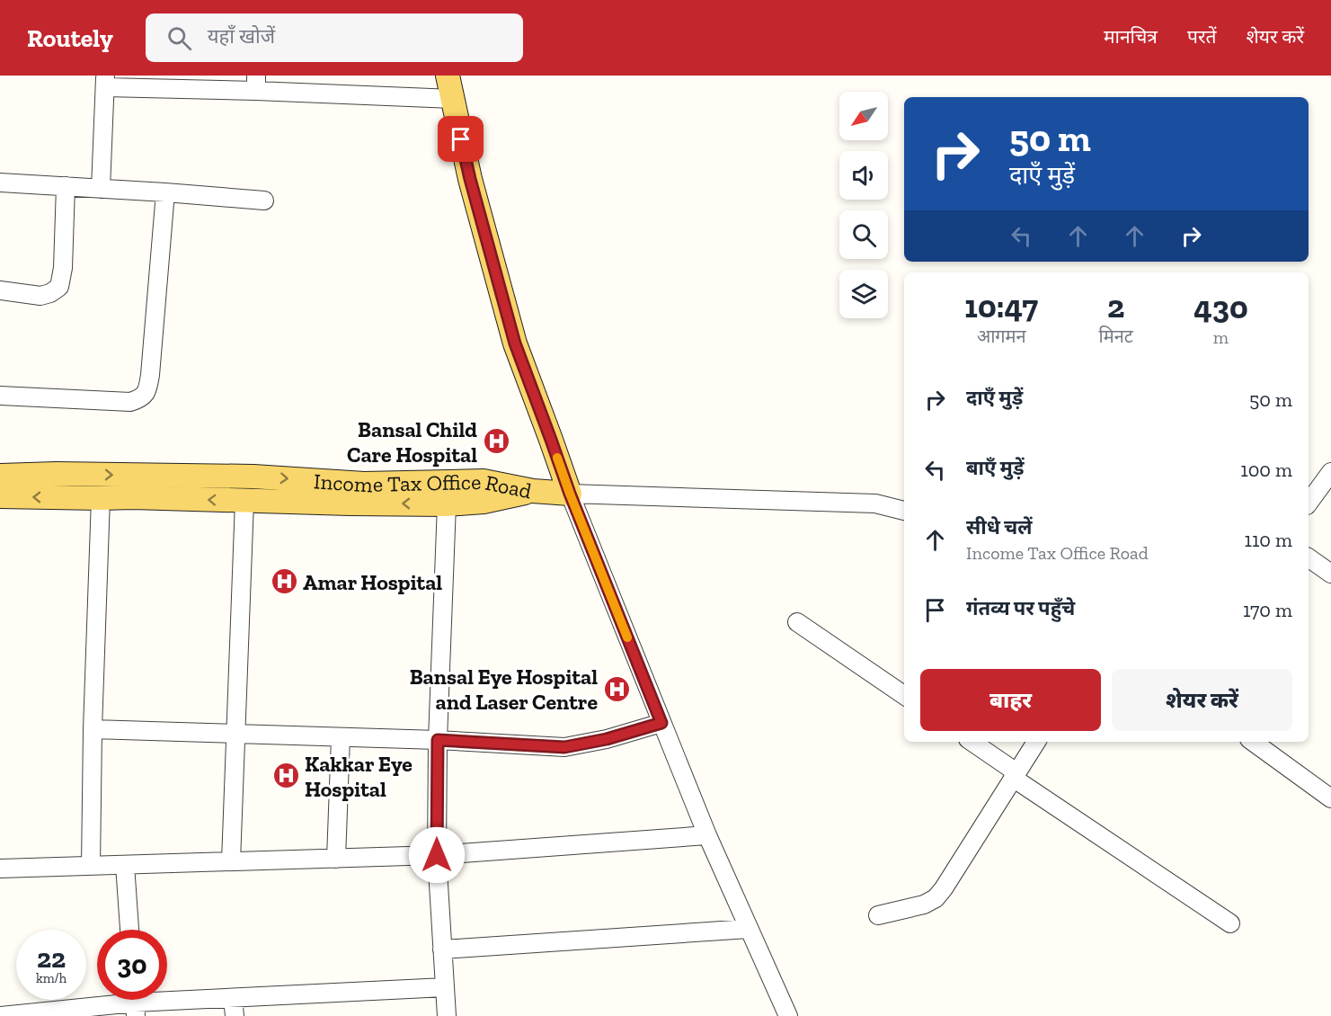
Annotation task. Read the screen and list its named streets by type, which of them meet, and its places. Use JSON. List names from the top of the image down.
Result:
{
  "streets": {
    "main road": ["Income Tax Office Road"]
  },
  "places": {
    "hospital": [
      "Bansal Child Care Hospital",
      "Amar Hospital",
      "Bansal Eye Hospital and Laser Centre",
      "Kakkar Eye Hospital"
    ]
  },
  "north": "bottom left",
  "page": {
    "header": "Routely",
    "search": "यहाँ खोजें",
    "nav": ["मानचित्र", "परतें", "शेयर करें"],
    "turn": ["50 m", "दाएँ मुड़ें"],
    "eta": [
      "10:47",
      "आगमन",
      "2",
      "मिनट",
      "430",
      "m"
    ],
    "list": [
      {
        "name": "दाएँ मुड़ें",
        "value": "50 m"
      },
      {
        "name": "बाएँ मुड़ें",
        "value": "100 m"
      },
      {
        "name": "सीधे चलें",
        "note": "Income Tax Office Road",
        "value": "110 m"
      },
      {
        "name": "गंतव्य पर पहुँचे",
        "value": "170 m"
      }
    ],
    "buttons": ["बाहर", "शेयर करें"],
    "speed": "22 km/h",
    "limit": "30"
  }
}
